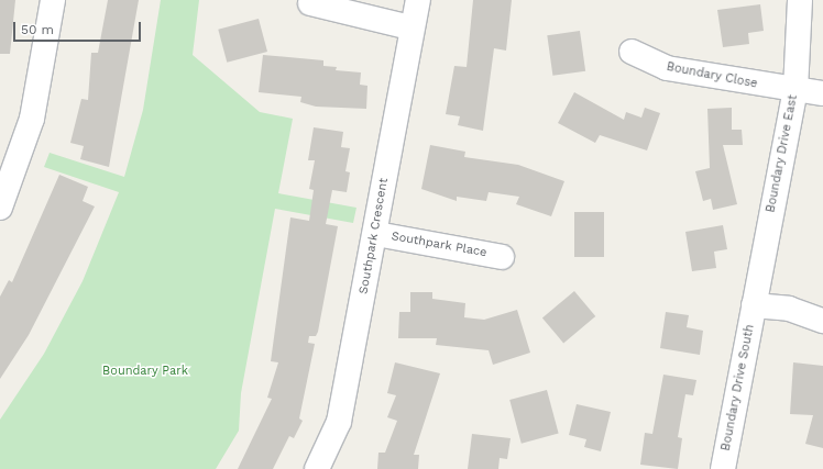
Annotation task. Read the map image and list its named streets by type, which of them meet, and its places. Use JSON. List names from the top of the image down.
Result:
{
  "streets": {
    "street": [
      "Boundary Close",
      "Boundary Drive East",
      "Southpark Crescent",
      "Southpark Place",
      "Boundary Drive South"
    ]
  },
  "crossings": [
    ["Boundary Close", "Boundary Drive East"],
    ["Boundary Drive East", "Boundary Drive South"],
    ["Southpark Crescent", "Southpark Place"]
  ],
  "parks": ["Boundary Park"],
  "scale_bar": "50 m"
}
